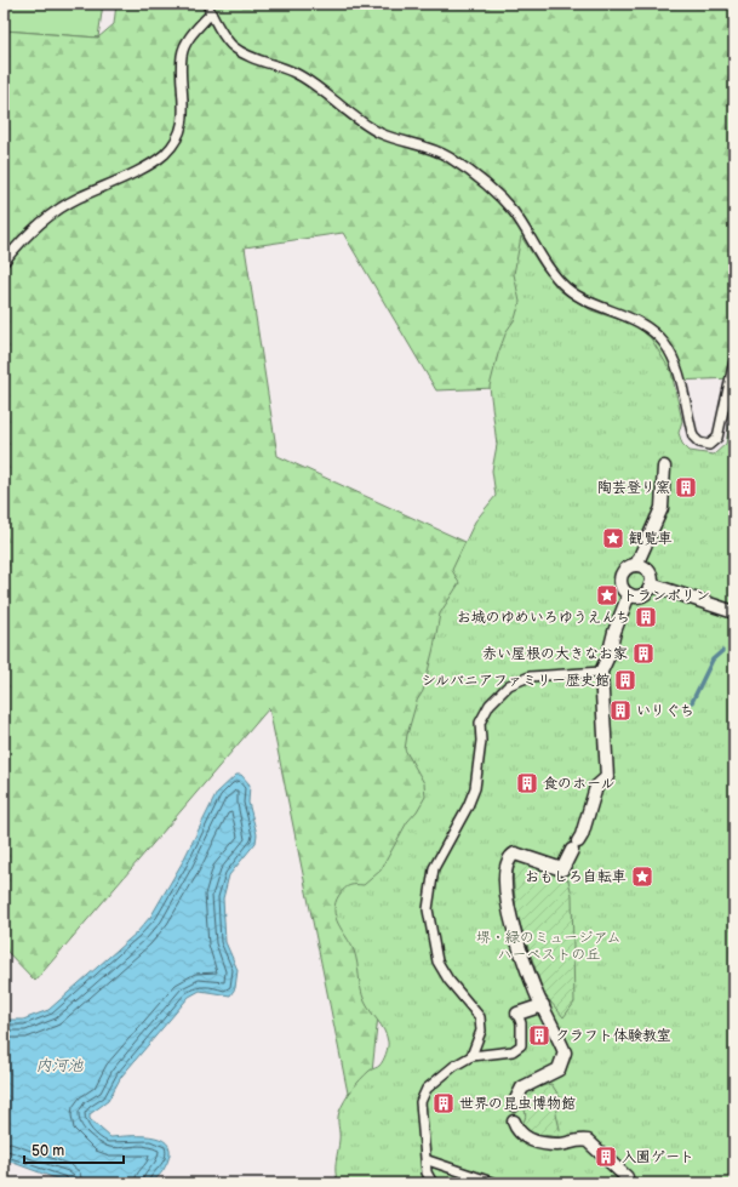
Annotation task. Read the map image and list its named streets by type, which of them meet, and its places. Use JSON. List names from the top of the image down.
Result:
{
  "water": ["内河池"],
  "parks": ["堺・緑のミュージアム ハーベストの丘"],
  "places": {
    "building": [
      "陶芸登り窯",
      "お城のゆめいろゆうえんち",
      "赤い屋根の大きなお家",
      "シルバニアファミリー歴史館",
      "いりぐち",
      "食のホール",
      "クラフト体験教室",
      "世界の昆虫博物館",
      "入園ゲート"
    ],
    "place": ["観覧車", "トランポリン", "おもしろ自転車"]
  },
  "scale_bar": "50 m"
}
